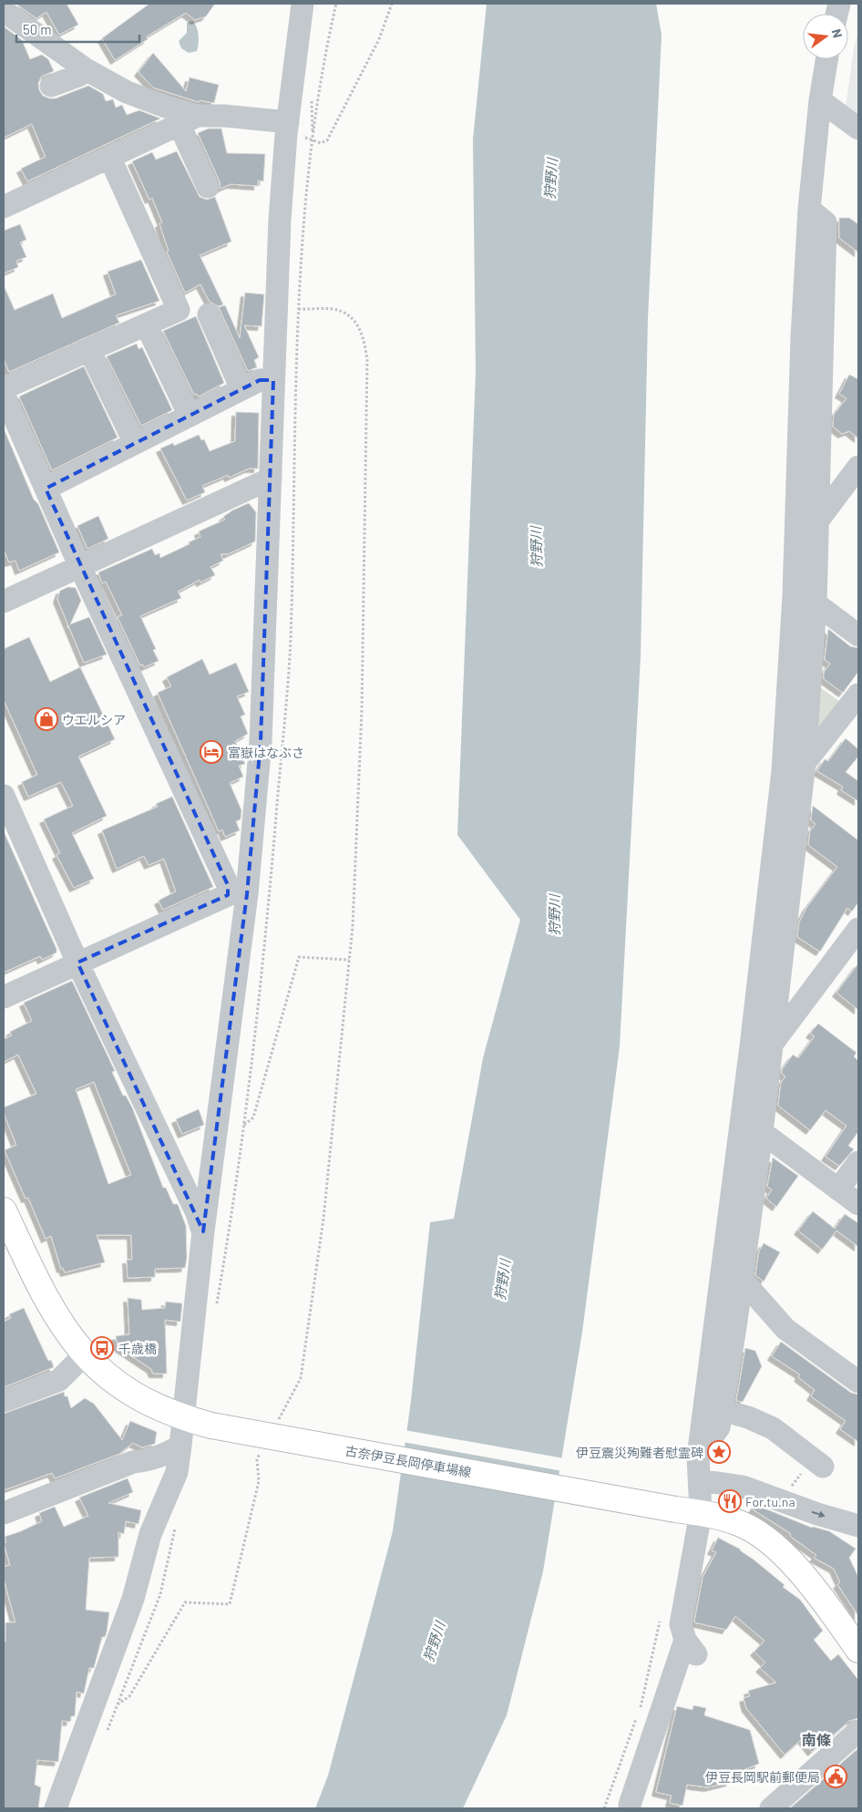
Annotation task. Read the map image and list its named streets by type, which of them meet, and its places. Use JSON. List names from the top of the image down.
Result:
{
  "streets": {
    "main road": ["古奈伊豆長岡停車場線"]
  },
  "districts": ["南條"],
  "water": ["狩野川"],
  "places": {
    "shop": ["ウエルシア"],
    "hotel": ["富嶽はなぶさ"],
    "bus stop": ["千歳橋"],
    "place": ["伊豆震災殉難者慰霊碑"],
    "restaurant": ["For.tu.na"],
    "public building": ["伊豆長岡駅前郵便局"]
  },
  "scale_bar": "50 m",
  "north": "right"
}
